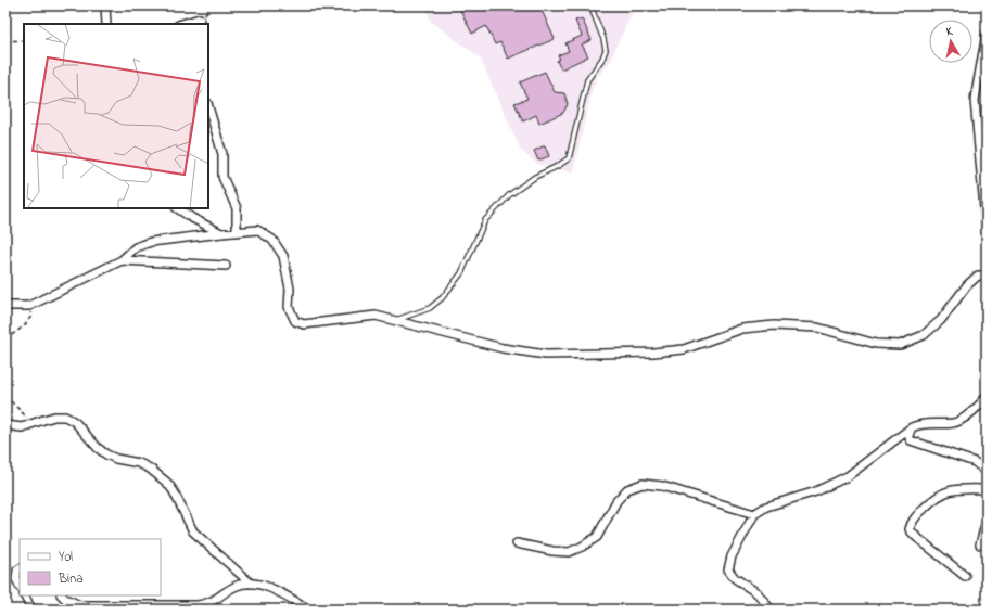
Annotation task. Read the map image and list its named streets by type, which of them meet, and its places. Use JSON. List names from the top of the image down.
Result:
{
  "legend": ["Yol", "Bina"],
  "north": "top"
}
